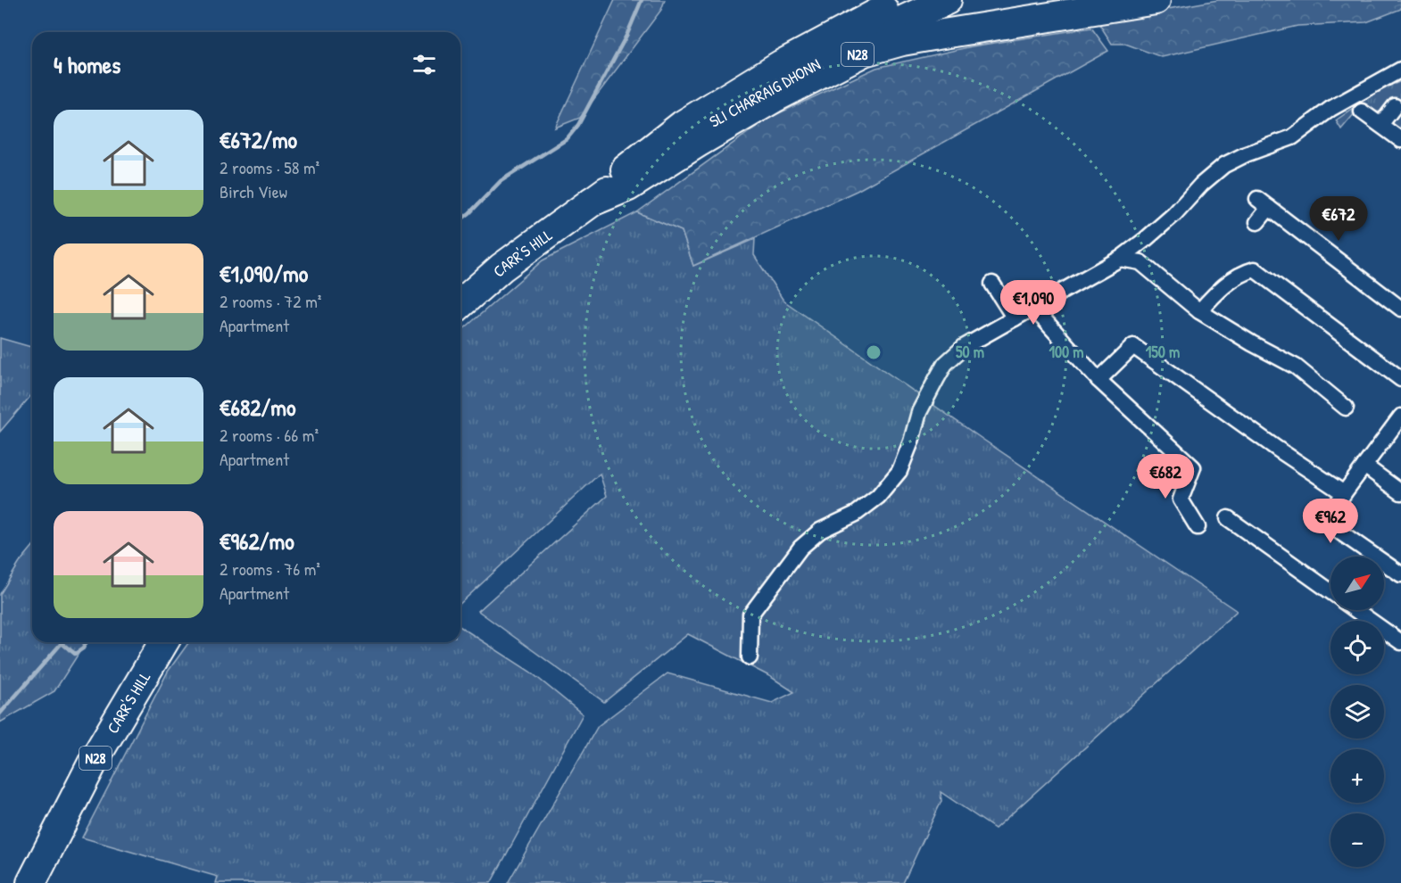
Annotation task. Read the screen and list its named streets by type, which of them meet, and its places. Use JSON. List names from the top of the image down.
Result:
{
  "streets": {
    "highway": ["N28", "SLI CHARRAIG DHONN", "CARR'S HILL"]
  },
  "crossings": [
    ["N28", "SLI CHARRAIG DHONN"],
    ["N28", "CARR'S HILL"],
    ["SLI CHARRAIG DHONN", "CARR'S HILL"]
  ],
  "north": "top right",
  "page": {
    "heading": "4 homes",
    "list": [
      {
        "name": "€672/mo",
        "note": "2 rooms · 58 m² · Birch View"
      },
      {
        "name": "€1,090/mo",
        "note": "2 rooms · 72 m² · Apartment"
      },
      {
        "name": "€682/mo",
        "note": "2 rooms · 66 m² · Apartment"
      },
      {
        "name": "€962/mo",
        "note": "2 rooms · 76 m² · Apartment"
      }
    ],
    "price": [
      "€672",
      "€1,090",
      "€682",
      "€962"
    ],
    "map_buttons": ["+", "−"]
  },
  "rings": ["50 m", "100 m", "150 m"]
}
